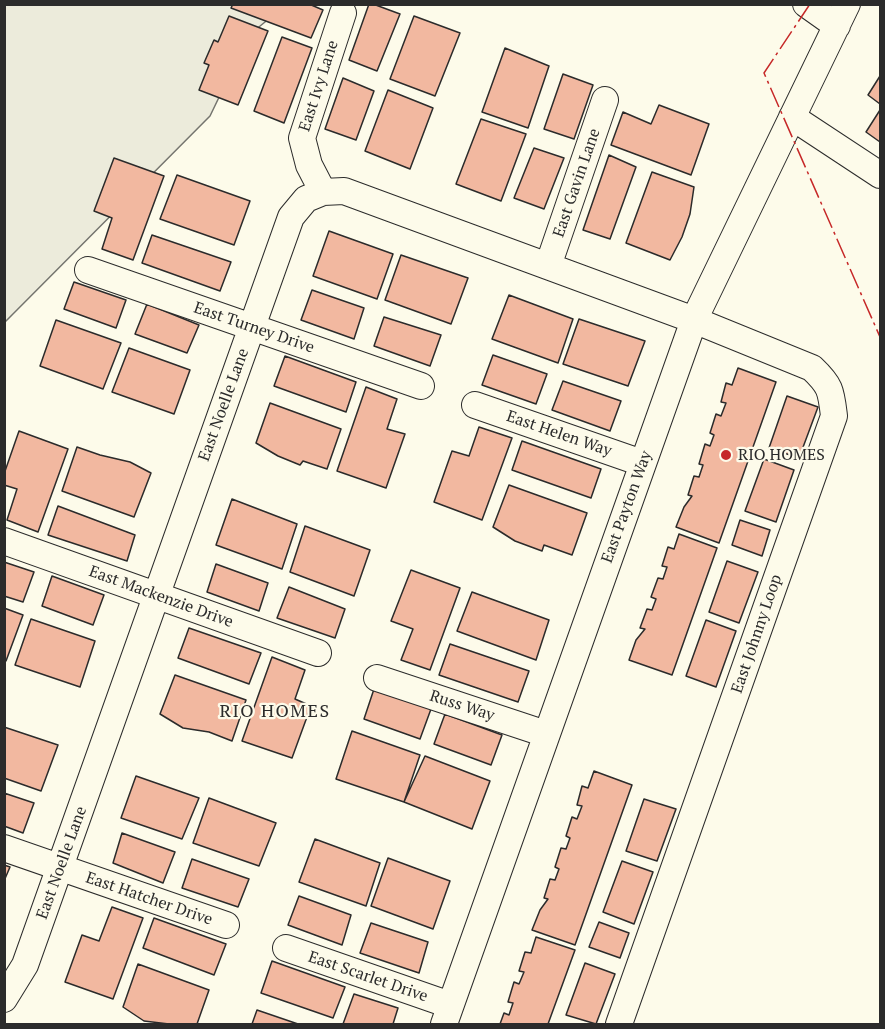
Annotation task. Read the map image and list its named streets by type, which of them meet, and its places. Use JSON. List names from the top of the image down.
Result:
{
  "streets": {
    "street": [
      "East Ivy Lane",
      "East Gavin Lane",
      "East Turney Drive",
      "East Noelle Lane",
      "East Helen Way",
      "East Payton Way",
      "East Mackenzie Drive",
      "East Johnny Loop",
      "Russ Way",
      "East Hatcher Drive",
      "East Scarlet Drive"
    ]
  },
  "crossings": [
    ["East Ivy Lane", "East Noelle Lane"],
    ["East Turney Drive", "East Noelle Lane"],
    ["East Noelle Lane", "East Mackenzie Drive"],
    ["East Noelle Lane", "East Hatcher Drive"],
    ["East Helen Way", "East Payton Way"],
    ["East Payton Way", "East Johnny Loop"],
    ["East Payton Way", "Russ Way"],
    ["East Payton Way", "East Scarlet Drive"]
  ],
  "districts": ["RIO HOMES"],
  "places": ["RIO HOMES"]
}
